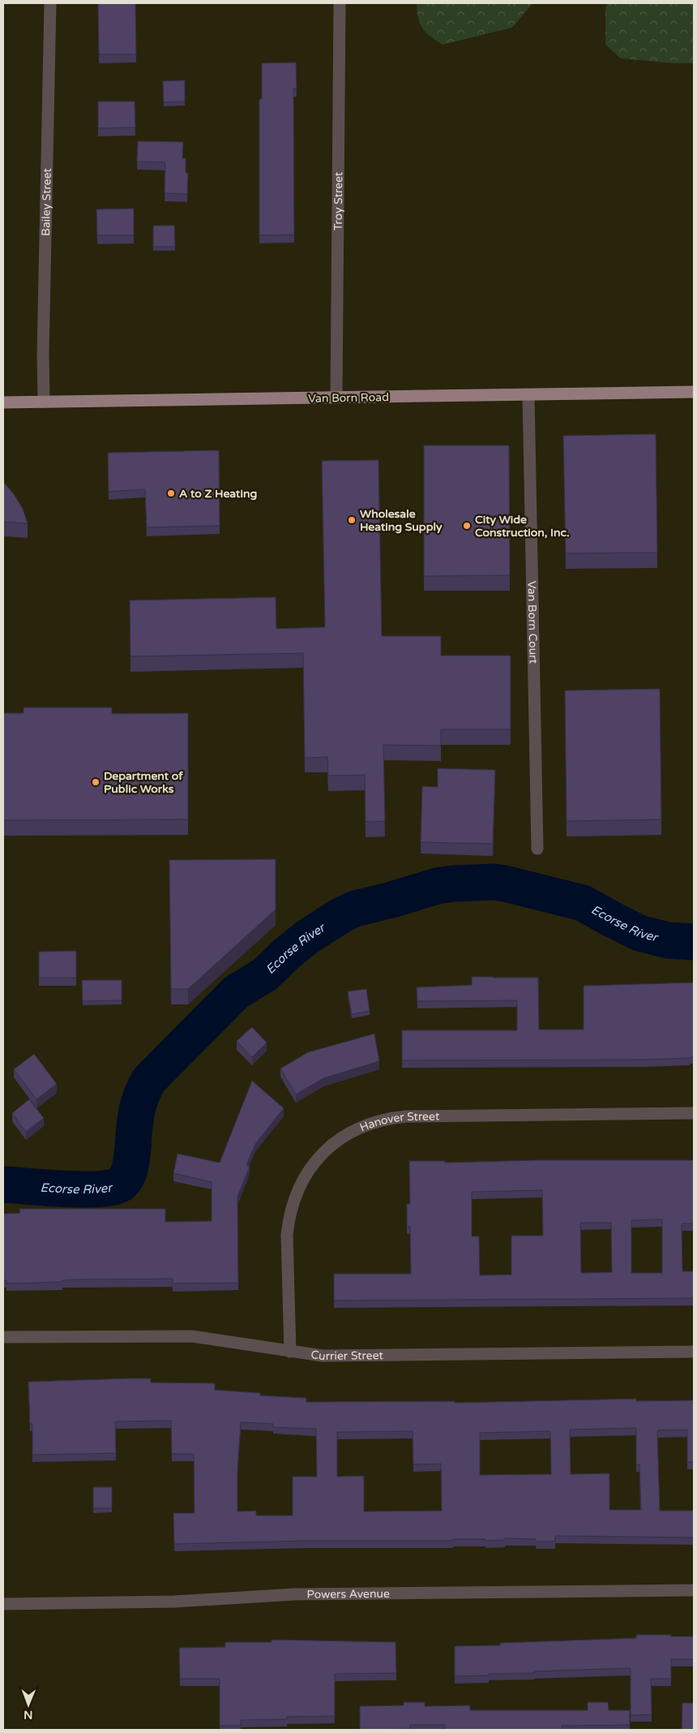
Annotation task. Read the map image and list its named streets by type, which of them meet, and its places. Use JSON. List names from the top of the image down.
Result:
{
  "streets": {
    "main road": ["Van Born Road"],
    "street": [
      "Troy Street",
      "Bailey Street",
      "Van Born Court",
      "Hanover Street",
      "Currier Street",
      "Powers Avenue"
    ]
  },
  "crossings": [
    ["Troy Street", "Van Born Road"],
    ["Bailey Street", "Van Born Road"],
    ["Van Born Road", "Van Born Court"],
    ["Hanover Street", "Currier Street"]
  ],
  "water": ["Ecorse River"],
  "places": [
    "A to Z Heating",
    "Wholesale Heating Supply",
    "City Wide Construction, Inc.",
    "Department of Public Works"
  ],
  "north": "bottom"
}
